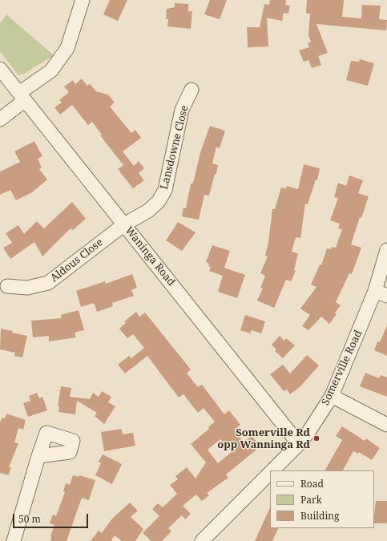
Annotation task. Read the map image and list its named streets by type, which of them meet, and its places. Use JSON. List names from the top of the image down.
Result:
{
  "streets": {
    "street": [
      "Lansdowne Close",
      "Waninga Road",
      "Aldous Close",
      "Somerville Road"
    ]
  },
  "crossings": [
    ["Lansdowne Close", "Waninga Road"],
    ["Lansdowne Close", "Aldous Close"],
    ["Waninga Road", "Aldous Close"],
    ["Waninga Road", "Somerville Road"]
  ],
  "places": ["Somerville Rd opp Wanninga Rd"],
  "legend": ["Road", "Park", "Building"],
  "scale_bar": "50 m"
}
